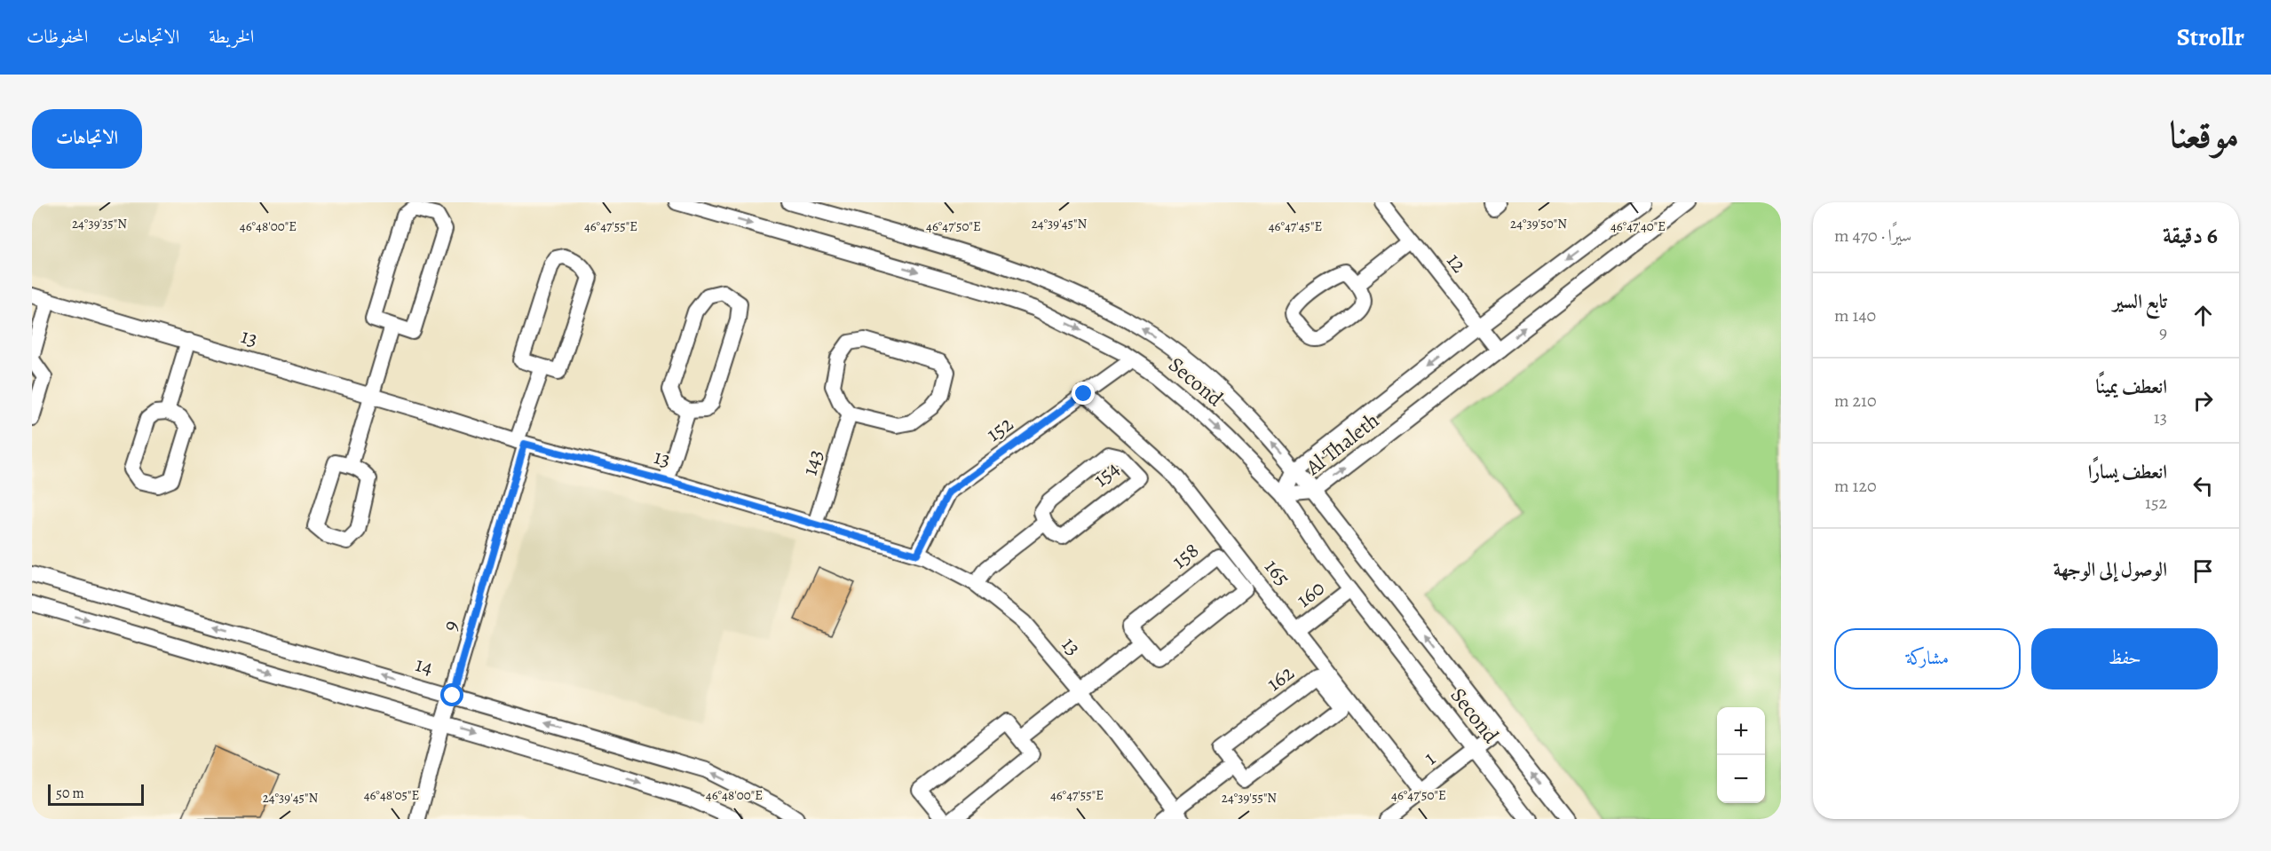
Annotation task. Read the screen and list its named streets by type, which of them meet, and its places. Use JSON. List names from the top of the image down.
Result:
{
  "streets": {
    "street": [
      "12",
      "13",
      "Second",
      "152",
      "Al Thaleth",
      "143",
      "154",
      "158",
      "165",
      "160",
      "9",
      "14",
      "162",
      "1"
    ]
  },
  "crossings": [
    ["12", "Al Thaleth"],
    ["13", "152"],
    ["13", "143"],
    ["13", "9"],
    ["Second", "152"],
    ["Second", "Al Thaleth"],
    ["Second", "160"],
    ["Second", "1"],
    ["152", "165"],
    ["165", "160"],
    ["165", "1"],
    ["9", "14"]
  ],
  "scale_bar": "50 m",
  "page": {
    "header": "Strollr",
    "nav": ["الخريطة", "الاتجاهات", "المحفوظات"],
    "title": "موقعنا",
    "buttons": [
      "الاتجاهات",
      ["حفظ", "مشاركة"]
    ],
    "heading": ["6 دقيقة", "سيرًا · 470 m"],
    "list": [
      ["تابع السير", "9", "140 m"],
      ["انعطف يمينًا", "13", "210 m"],
      ["انعطف يسارًا", "152", "120 m"],
      "الوصول إلى الوجهة"
    ],
    "map_buttons": ["+", "−"],
    "scale": "50 m"
  },
  "coordinates": [
    "24°39'35\"N",
    "24°39'45\"N",
    "24°39'50\"N",
    "46°48'00\"E",
    "46°47'55\"E",
    "46°47'50\"E",
    "46°47'45\"E",
    "46°47'40\"E",
    "46°48'05\"E",
    "24°39'55\"N"
  ]
}
